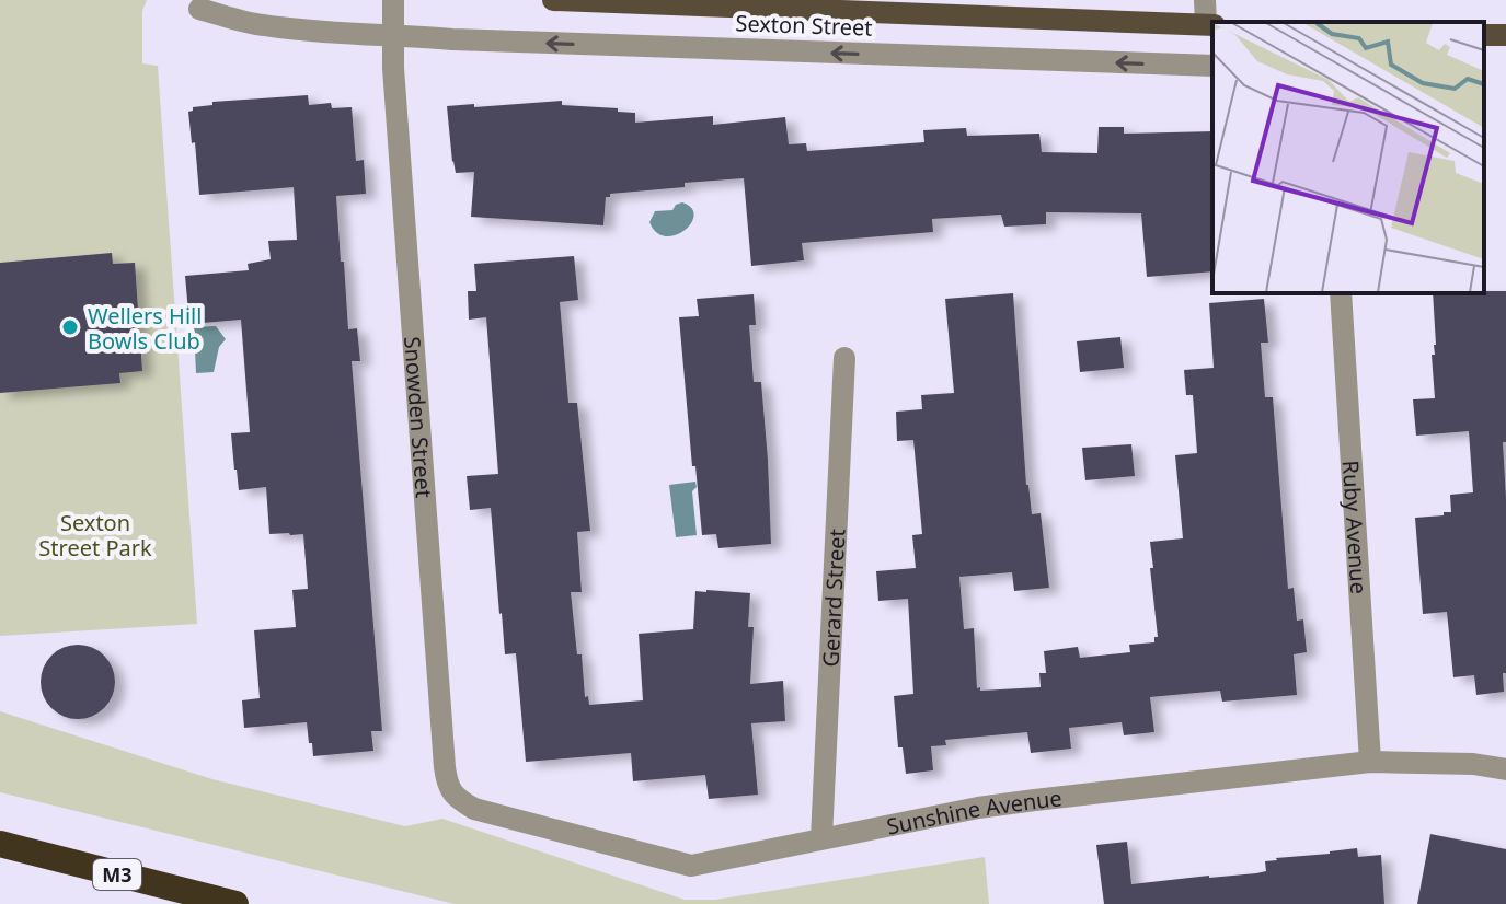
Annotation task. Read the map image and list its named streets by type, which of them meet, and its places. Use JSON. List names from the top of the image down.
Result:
{
  "streets": {
    "highway": ["M3"],
    "main road": ["Sexton Street"],
    "street": [
      "Snowden Street",
      "Ruby Avenue",
      "Gerard Street",
      "Sunshine Avenue"
    ]
  },
  "crossings": [
    ["Sexton Street", "Snowden Street"],
    ["Snowden Street", "Sunshine Avenue"],
    ["Ruby Avenue", "Sunshine Avenue"],
    ["Gerard Street", "Sunshine Avenue"]
  ],
  "one_way": ["Sexton Street"],
  "parks": ["Sexton Street Park"],
  "places": ["Wellers Hill Bowls Club"]
}
